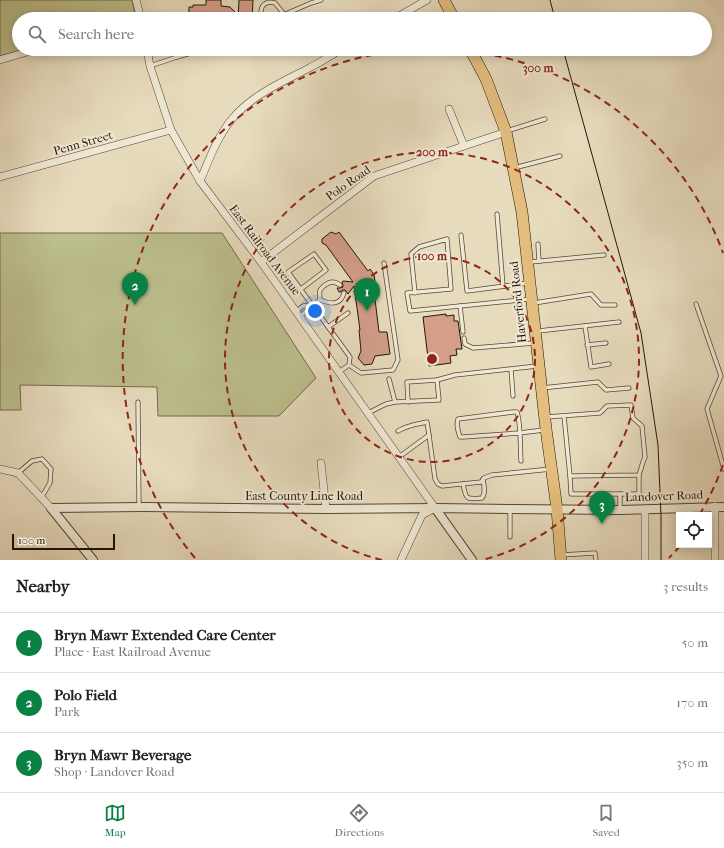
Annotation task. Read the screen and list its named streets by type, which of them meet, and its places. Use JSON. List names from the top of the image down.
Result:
{
  "streets": {
    "main road": ["Haverford Road"],
    "street": [
      "Penn Street",
      "Polo Road",
      "East Railroad Avenue",
      "East County Line Road",
      "Landover Road"
    ]
  },
  "crossings": [
    ["Penn Street", "East Railroad Avenue"],
    ["Polo Road", "East Railroad Avenue"],
    ["Polo Road", "Haverford Road"],
    ["East Railroad Avenue", "East County Line Road"],
    ["Haverford Road", "East County Line Road"],
    ["Haverford Road", "Landover Road"],
    ["East County Line Road", "Landover Road"]
  ],
  "scale_bar": "100 m",
  "page": {
    "search": "Search here",
    "pins": ["2", "1", "3"],
    "scale": "100 m",
    "heading": ["Nearby", "3 results"],
    "list": [
      {
        "mark": "1",
        "name": "Bryn Mawr Extended Care Center",
        "note": "Place · East Railroad Avenue",
        "value": "50 m"
      },
      {
        "mark": "2",
        "name": "Polo Field",
        "note": "Park",
        "value": "170 m"
      },
      {
        "mark": "3",
        "name": "Bryn Mawr Beverage",
        "note": "Shop · Landover Road",
        "value": "350 m"
      }
    ],
    "nav": ["Map", "Directions", "Saved"]
  },
  "rings": ["300 m", "200 m", "100 m"]
}
